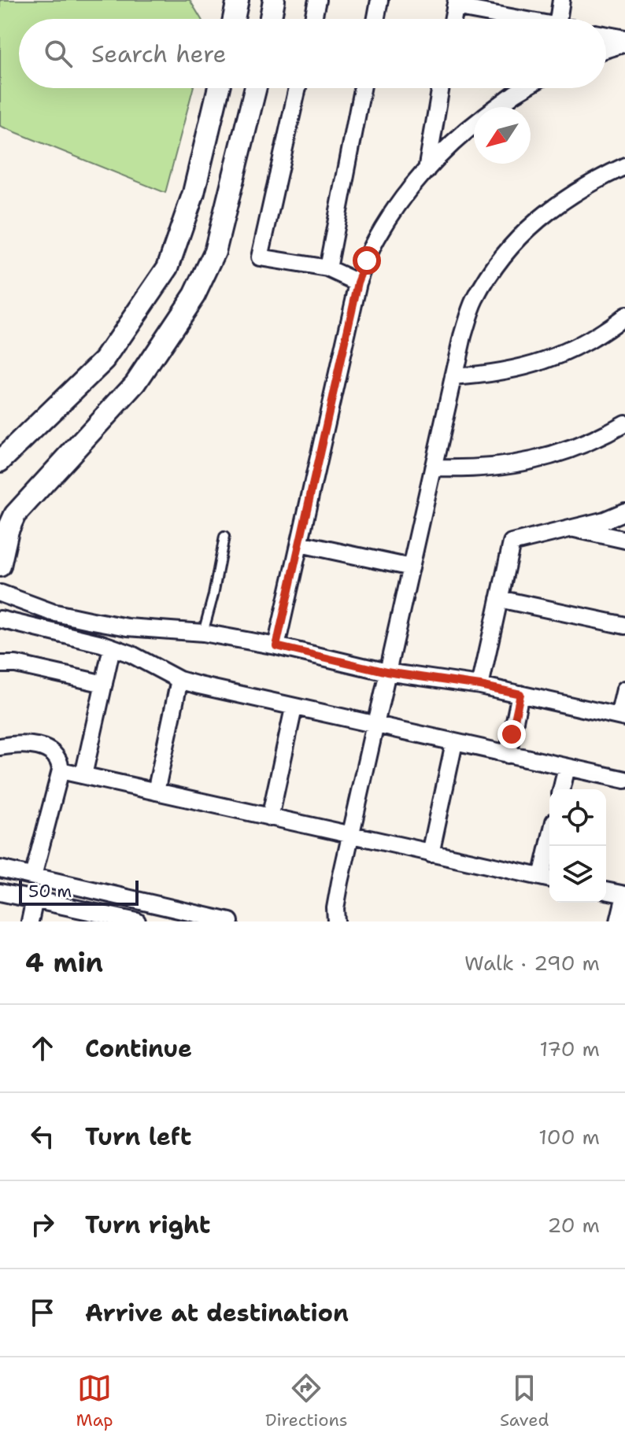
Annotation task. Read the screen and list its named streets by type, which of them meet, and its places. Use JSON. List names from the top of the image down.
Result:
{
  "scale_bar": "50 m",
  "north": "bottom left",
  "page": {
    "search": "Search here",
    "scale": "50 m",
    "heading": ["4 min", "Walk · 290 m"],
    "list": [
      ["Continue", "170 m"],
      ["Turn left", "100 m"],
      ["Turn right", "20 m"],
      "Arrive at destination"
    ],
    "nav": ["Map", "Directions", "Saved"]
  }
}
